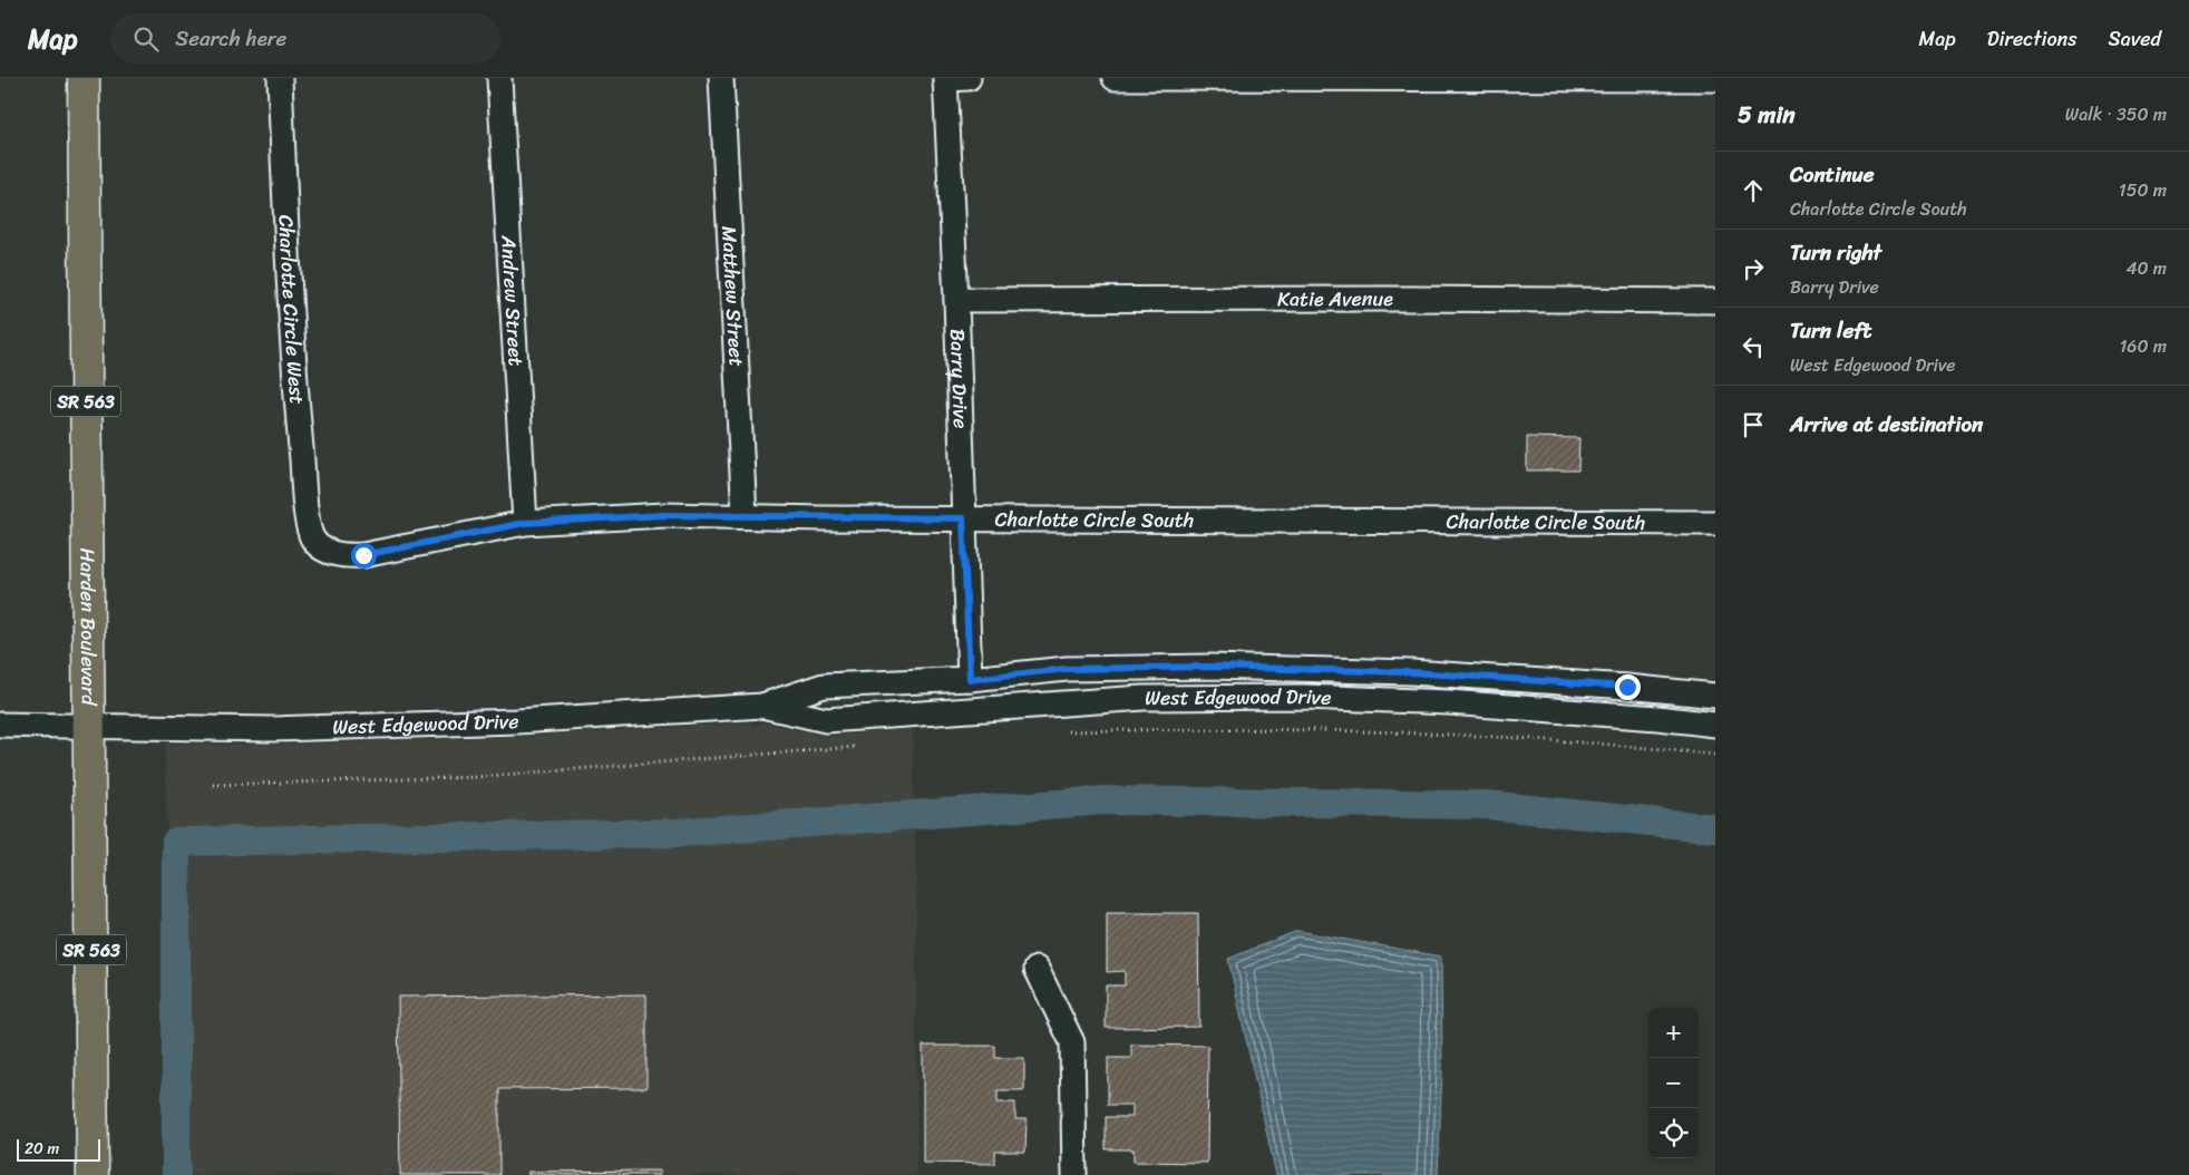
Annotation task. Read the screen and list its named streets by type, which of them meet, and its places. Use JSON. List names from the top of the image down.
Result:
{
  "streets": {
    "main road": ["SR 563", "Harden Boulevard"],
    "street": [
      "Matthew Street",
      "Katie Avenue",
      "Andrew Street",
      "Charlotte Circle West",
      "Barry Drive",
      "Charlotte Circle South",
      "West Edgewood Drive"
    ]
  },
  "crossings": [
    ["Matthew Street", "Charlotte Circle South"],
    ["Katie Avenue", "Barry Drive"],
    ["Andrew Street", "Charlotte Circle South"],
    ["Charlotte Circle West", "Charlotte Circle South"],
    ["Barry Drive", "Charlotte Circle South"],
    ["Barry Drive", "West Edgewood Drive"],
    ["Harden Boulevard", "West Edgewood Drive"]
  ],
  "scale_bar": "20 m",
  "page": {
    "header": "Map",
    "search": "Search here",
    "nav": ["Map", "Directions", "Saved"],
    "heading": ["5 min", "Walk · 350 m"],
    "list": [
      ["Continue", "Charlotte Circle South", "150 m"],
      ["Turn right", "Barry Drive", "40 m"],
      ["Turn left", "West Edgewood Drive", "160 m"],
      "Arrive at destination"
    ],
    "map_buttons": ["+", "−"],
    "scale": "20 m"
  }
}
